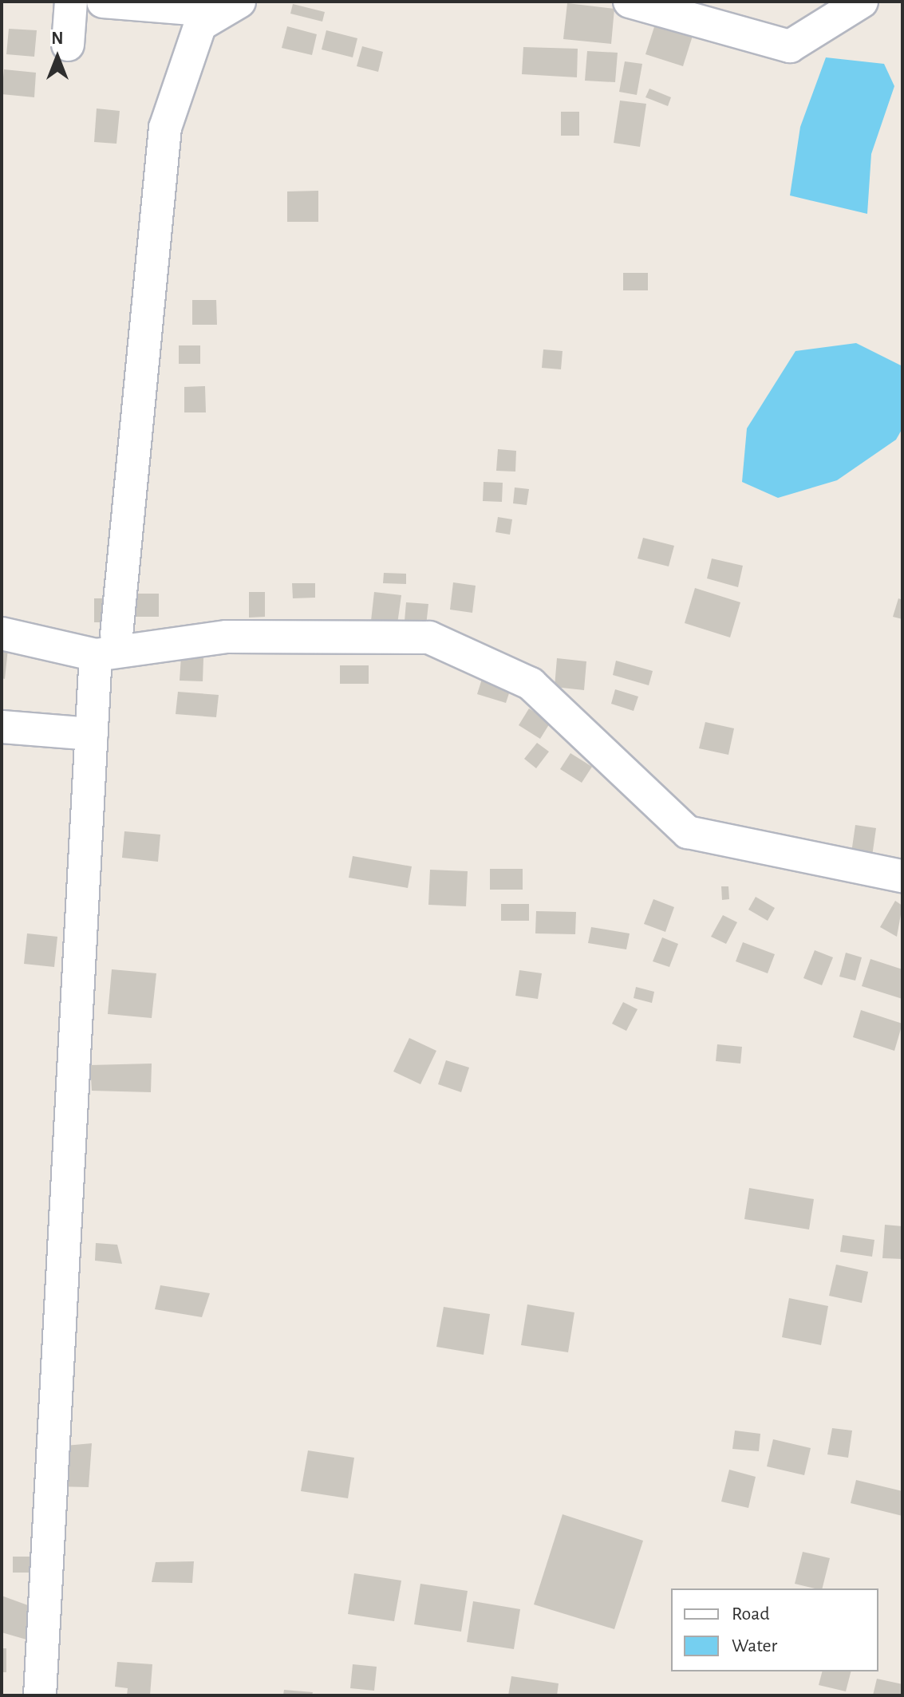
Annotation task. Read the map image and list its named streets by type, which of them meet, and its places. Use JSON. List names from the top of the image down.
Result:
{
  "legend": ["Road", "Water"],
  "north": "top"
}
